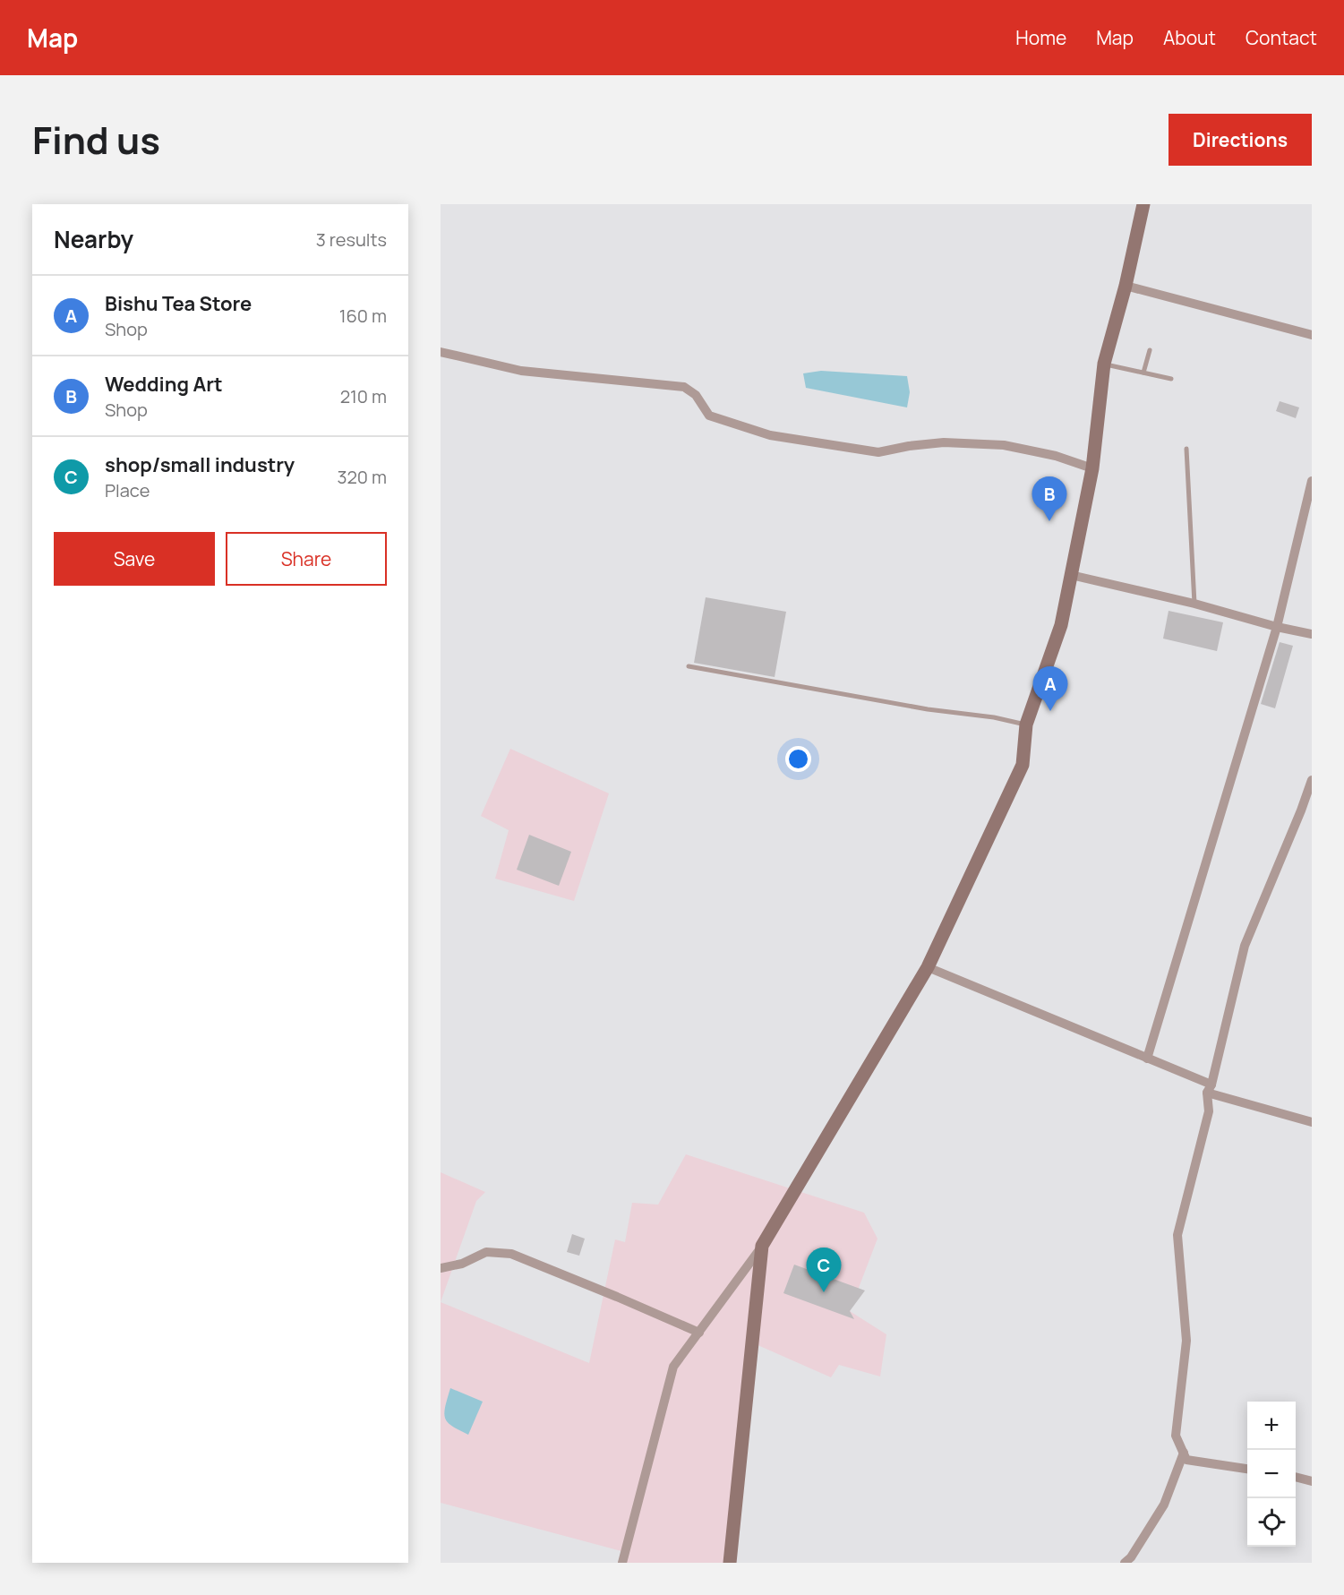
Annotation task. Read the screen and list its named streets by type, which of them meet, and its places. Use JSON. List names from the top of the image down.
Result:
{
  "page": {
    "header": "Map",
    "nav": [
      "Home",
      "Map",
      "About",
      "Contact"
    ],
    "title": "Find us",
    "buttons": [
      "Directions",
      ["Save", "Share"]
    ],
    "heading": ["Nearby", "3 results"],
    "list": [
      {
        "mark": "A",
        "name": "Bishu Tea Store",
        "note": "Shop",
        "value": "160 m"
      },
      {
        "mark": "B",
        "name": "Wedding Art",
        "note": "Shop",
        "value": "210 m"
      },
      {
        "mark": "C",
        "name": "shop/small industry",
        "note": "Place",
        "value": "320 m"
      }
    ],
    "pins": ["B", "A", "C"],
    "map_buttons": ["+", "−"]
  }
}
